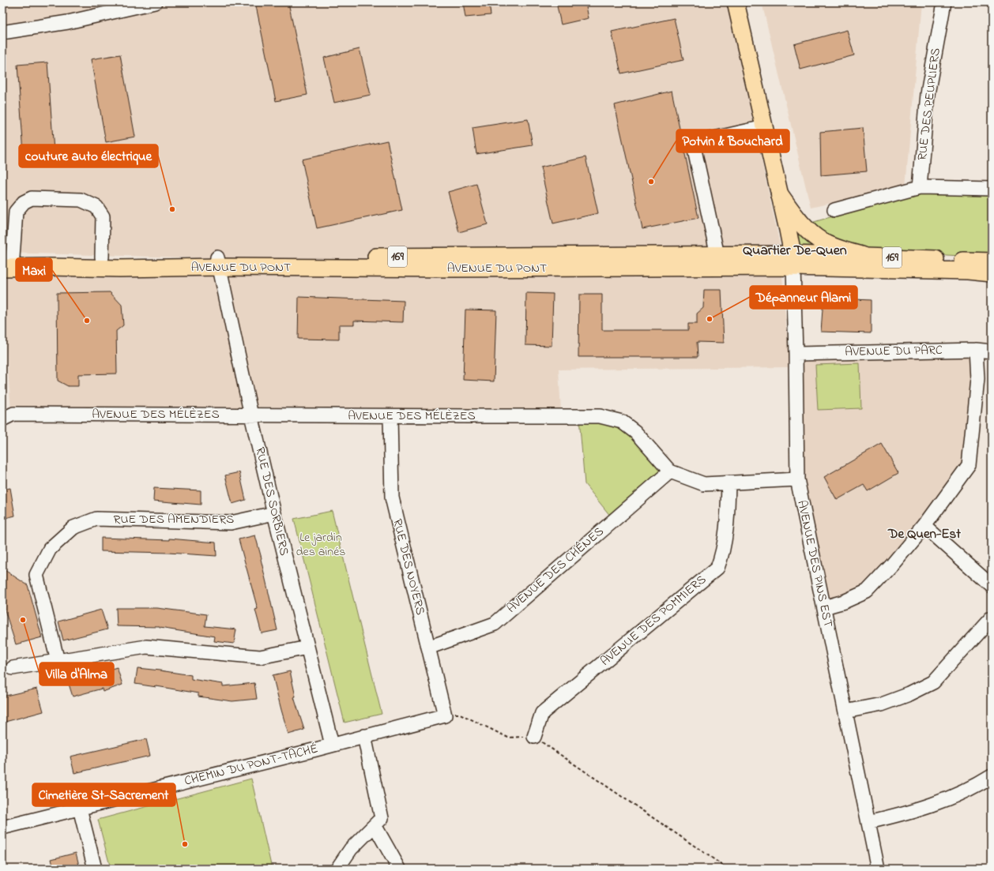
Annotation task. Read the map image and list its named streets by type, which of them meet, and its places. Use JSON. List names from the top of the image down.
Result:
{
  "streets": {
    "main road": ["169", "AVENUE DU PONT"],
    "street": [
      "RUE DES PEUPLIERS",
      "AVENUE DU PARC",
      "AVENUE DES MÉLÈZES",
      "RUE DES SORBIERS",
      "RUE DES AMENDIERS",
      "AVENUE DES PINS EST",
      "RUE DES NOYERS",
      "AVENUE DES CHÊNES",
      "AVENUE DES POMMIERS",
      "CHEMIN DU PONT-TACHÉ"
    ]
  },
  "crossings": [
    ["AVENUE DU PONT", "RUE DES SORBIERS"],
    ["AVENUE DU PONT", "AVENUE DES PINS EST"],
    ["AVENUE DU PARC", "AVENUE DES PINS EST"],
    ["AVENUE DES MÉLÈZES", "RUE DES SORBIERS"],
    ["AVENUE DES MÉLÈZES", "AVENUE DES PINS EST"],
    ["AVENUE DES MÉLÈZES", "RUE DES NOYERS"],
    ["AVENUE DES MÉLÈZES", "AVENUE DES CHÊNES"],
    ["AVENUE DES MÉLÈZES", "AVENUE DES POMMIERS"],
    ["RUE DES SORBIERS", "RUE DES AMENDIERS"],
    ["RUE DES SORBIERS", "CHEMIN DU PONT-TACHÉ"],
    ["RUE DES NOYERS", "AVENUE DES CHÊNES"],
    ["RUE DES NOYERS", "CHEMIN DU PONT-TACHÉ"]
  ],
  "districts": ["Quartier De-Quen", "De Quen-Est"],
  "parks": ["Le jardin des ainés"],
  "places": [
    "Potvin & Bouchard",
    "couture auto électrique",
    "Dépanneur Alami",
    "Maxi",
    "Villa d'Alma",
    "Cimetière St-Sacrement"
  ]
}
